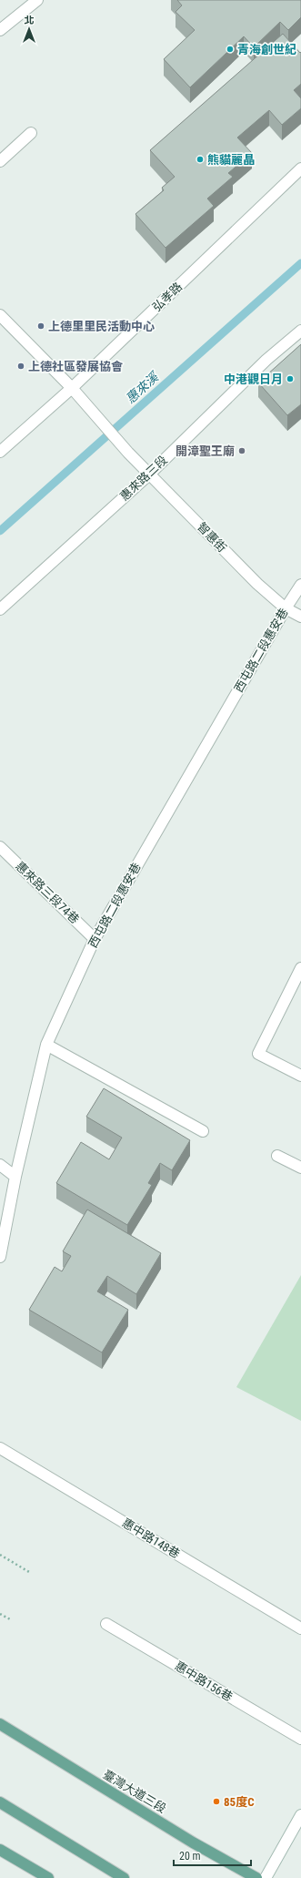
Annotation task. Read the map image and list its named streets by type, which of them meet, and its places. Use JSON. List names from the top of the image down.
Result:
{
  "streets": {
    "main road": ["臺灣大道三段"],
    "street": [
      "弘孝路",
      "惠來路三段",
      "智惠街",
      "西屯路二段惠安巷",
      "惠來路三段74巷",
      "惠中路148巷",
      "惠中路156巷"
    ]
  },
  "crossings": [
    ["弘孝路", "智惠街"],
    ["惠來路三段", "智惠街"],
    ["智惠街", "西屯路二段惠安巷"],
    ["西屯路二段惠安巷", "惠來路三段74巷"]
  ],
  "water": ["惠來溪"],
  "places": [
    "青海創世紀",
    "熊貓麗晶",
    "上德里里民活動中心",
    "上德社區發展協會",
    "中港觀日月",
    "開漳聖王廟",
    "85度C"
  ],
  "scale_bar": "20 m",
  "north": "top"
}
